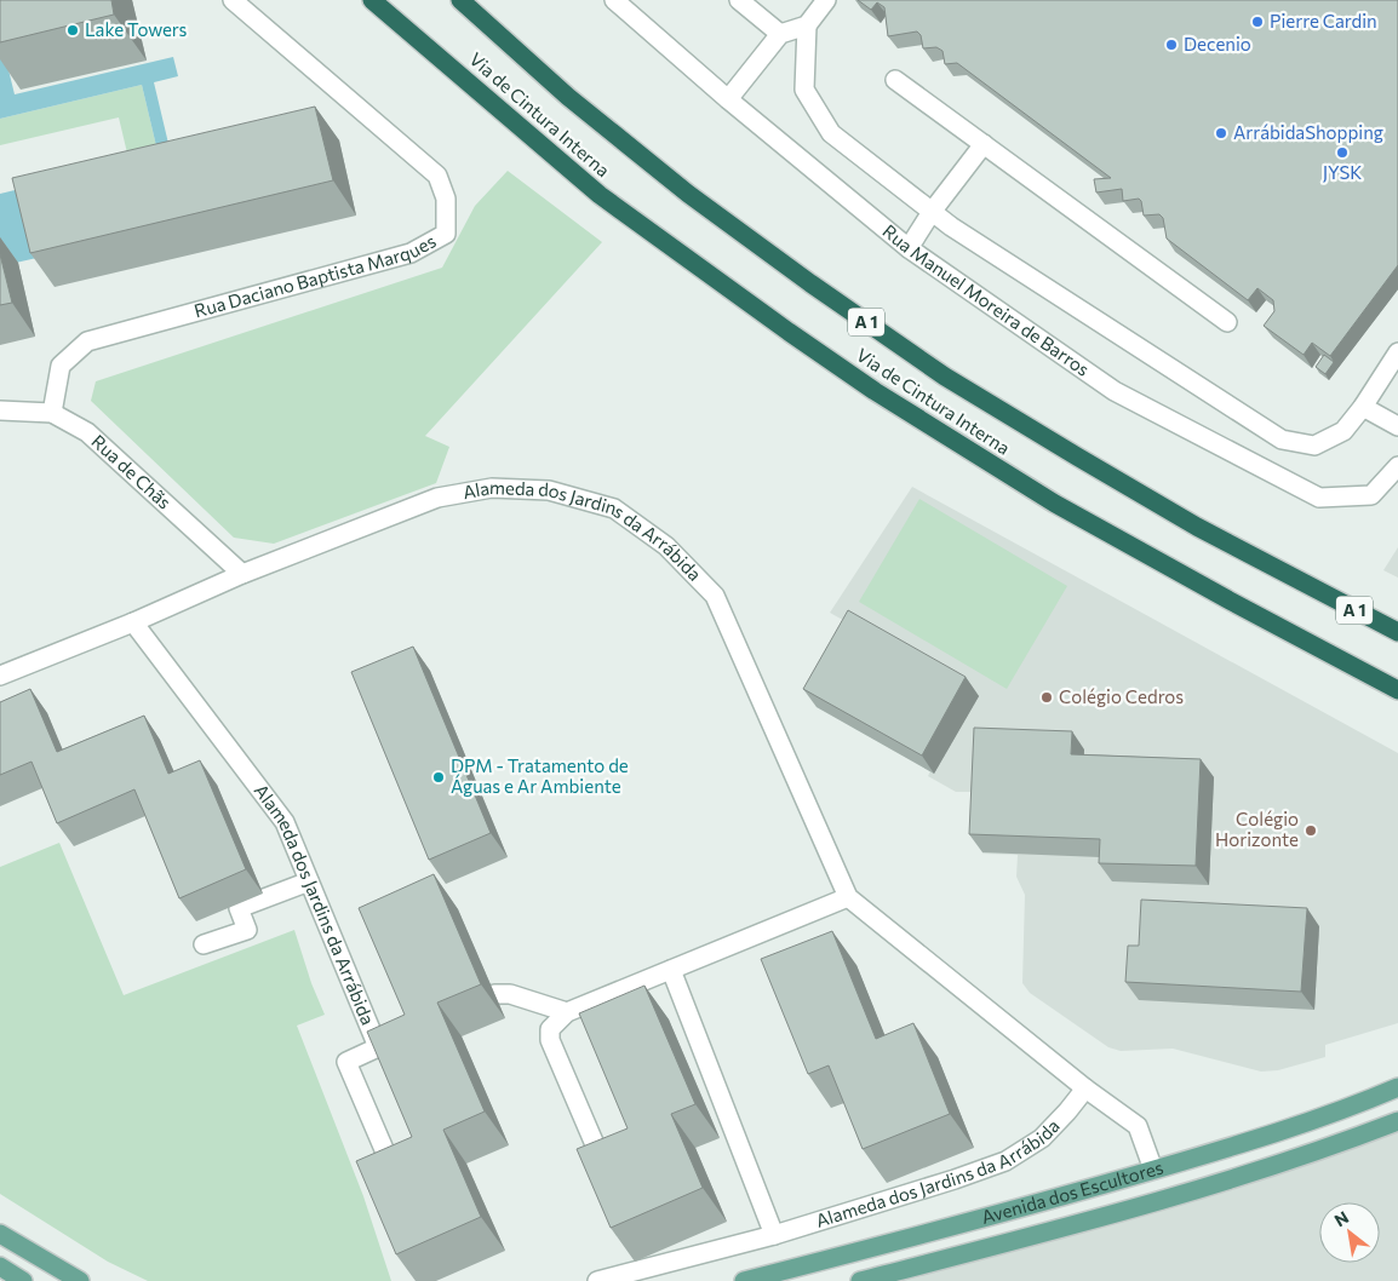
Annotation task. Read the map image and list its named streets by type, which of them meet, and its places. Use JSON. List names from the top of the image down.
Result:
{
  "streets": {
    "highway": ["Via de Cintura Interna", "A 1"],
    "main road": ["Avenida dos Escultores"],
    "street": [
      "Rua Daciano Baptista Marques",
      "Rua Manuel Moreira de Barros",
      "Rua de Chãs",
      "Alameda dos Jardins da Arrábida"
    ]
  },
  "crossings": [
    ["Rua Daciano Baptista Marques", "Rua de Chãs"],
    ["Rua de Chãs", "Alameda dos Jardins da Arrábida"],
    ["Alameda dos Jardins da Arrábida", "Avenida dos Escultores"]
  ],
  "places": [
    "Pierre Cardin",
    "Lake Towers",
    "Decenio",
    "ArrábidaShopping",
    "JYSK",
    "Colégio Cedros",
    "DPM - Tratamento de Águas e Ar Ambiente",
    "Colégio Horizonte"
  ],
  "north": "top left"
}
